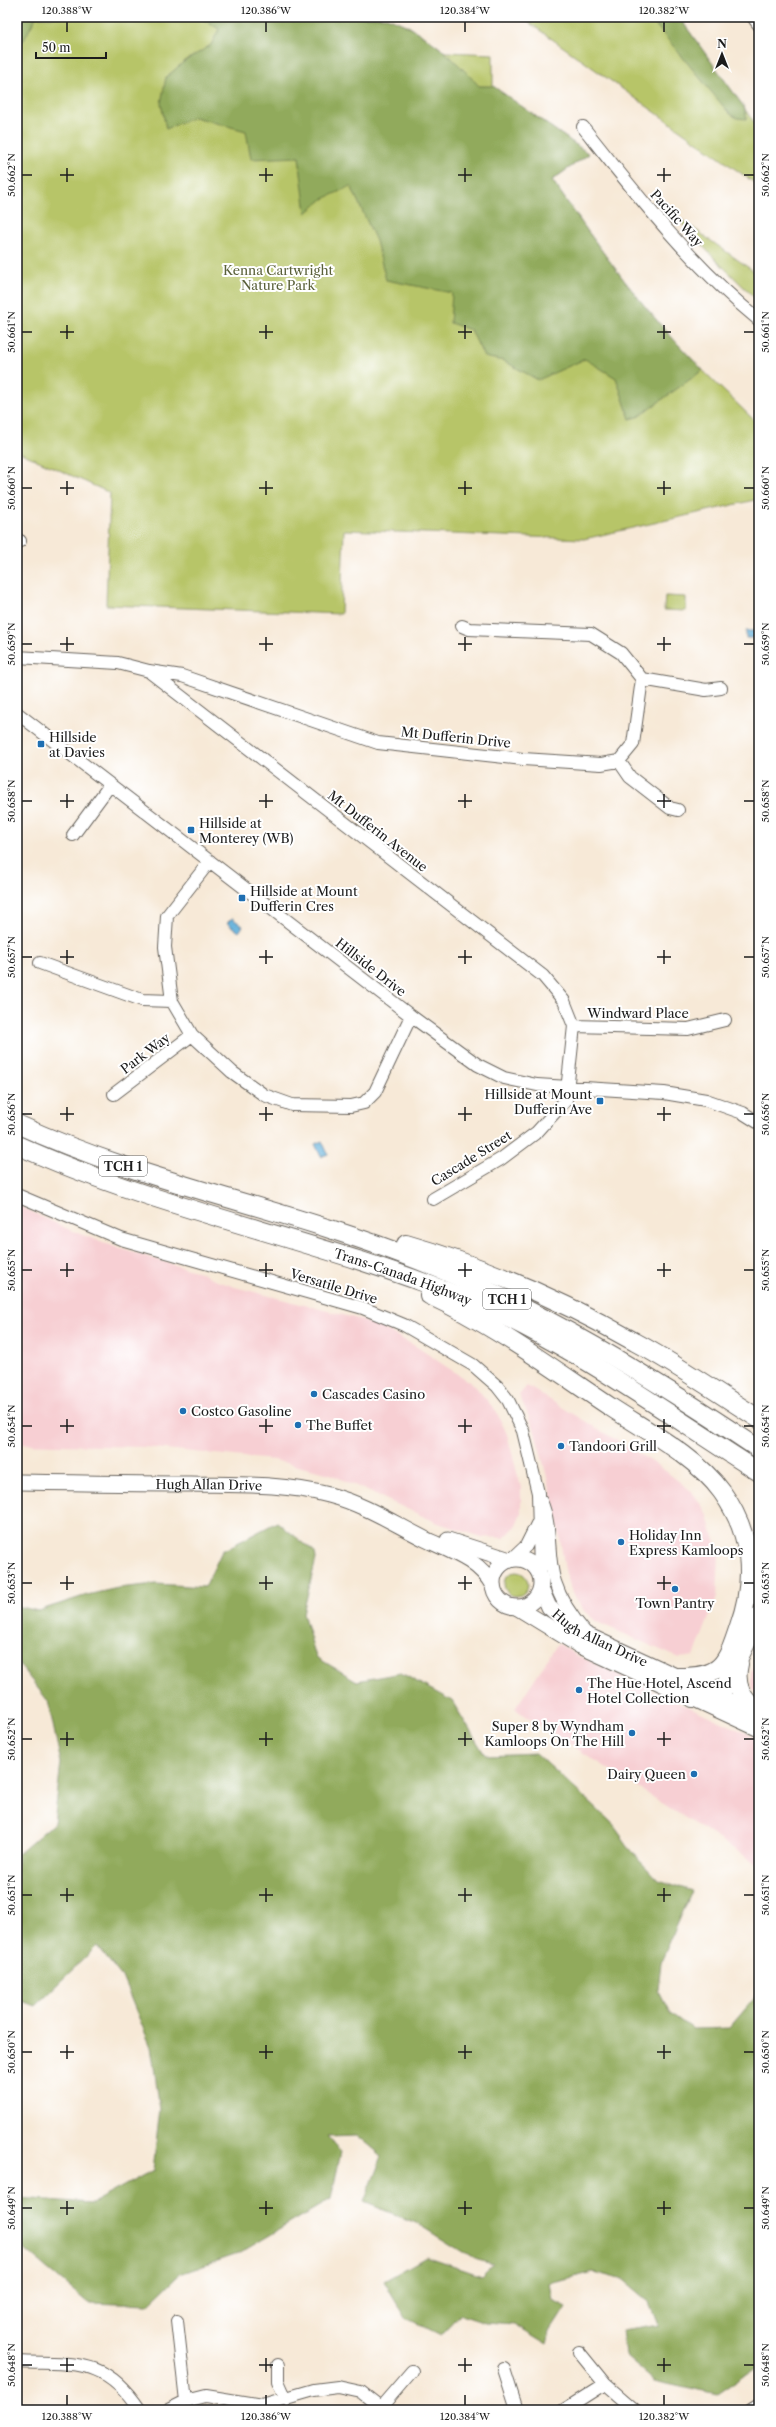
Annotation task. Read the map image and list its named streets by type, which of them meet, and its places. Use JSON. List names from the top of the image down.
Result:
{
  "streets": {
    "highway": ["TCH 1", "Trans-Canada Highway"],
    "main road": ["Hugh Allan Drive"],
    "street": [
      "Pacific Way",
      "Mt Dufferin Drive",
      "Mt Dufferin Avenue",
      "Hillside Drive",
      "Windward Place",
      "Park Way",
      "Cascade Street",
      "Versatile Drive"
    ]
  },
  "crossings": [
    ["Mt Dufferin Drive", "Mt Dufferin Avenue"],
    ["Mt Dufferin Avenue", "Windward Place"],
    ["Mt Dufferin Avenue", "Cascade Street"],
    ["Hillside Drive", "Cascade Street"],
    ["Windward Place", "Cascade Street"],
    ["Versatile Drive", "Hugh Allan Drive"]
  ],
  "parks": ["Kenna Cartwright Nature Park"],
  "places": {
    "transit": [
      "Hillside at Davies",
      "Hillside at Monterey (WB)",
      "Hillside at Mount Dufferin Cres",
      "Hillside at Mount Dufferin Ave"
    ],
    "other": [
      "Cascades Casino",
      "Costco Gasoline",
      "The Buffet",
      "Tandoori Grill",
      "Holiday Inn Express Kamloops",
      "Town Pantry",
      "The Hue Hotel, Ascend Hotel Collection",
      "Super 8 by Wyndham Kamloops On The Hill",
      "Dairy Queen"
    ]
  },
  "scale_bar": "50 m",
  "north": "top",
  "coordinates": [
    "120.388°W",
    "120.386°W",
    "120.384°W",
    "120.382°W",
    "50.662°N",
    "50.661°N",
    "50.660°N",
    "50.659°N",
    "50.658°N",
    "50.657°N",
    "50.656°N",
    "50.655°N",
    "50.654°N",
    "50.653°N",
    "50.652°N",
    "50.651°N",
    "50.650°N",
    "50.649°N",
    "50.648°N"
  ]
}
